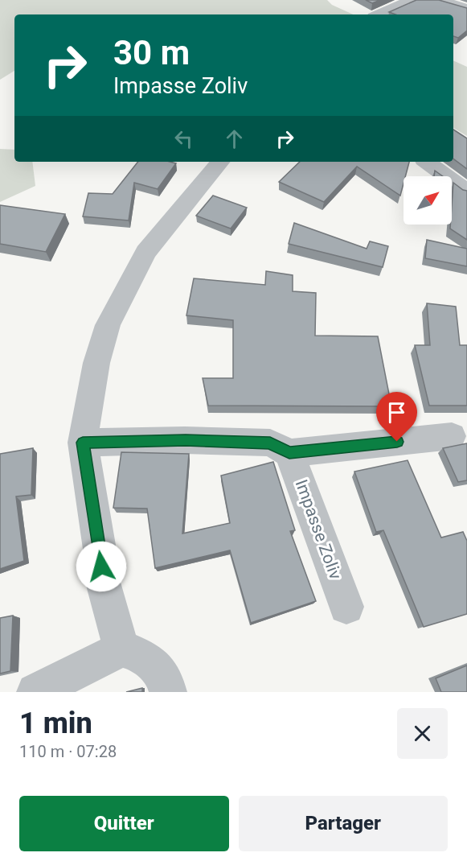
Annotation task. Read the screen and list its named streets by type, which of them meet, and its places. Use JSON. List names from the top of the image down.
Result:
{
  "streets": {
    "street": ["Impasse Zoliv"]
  },
  "north": "top right",
  "page": {
    "turn": ["30 m", "Impasse Zoliv"],
    "heading": ["1 min", "110 m · 07:28"],
    "buttons": ["Quitter", "Partager"]
  }
}
